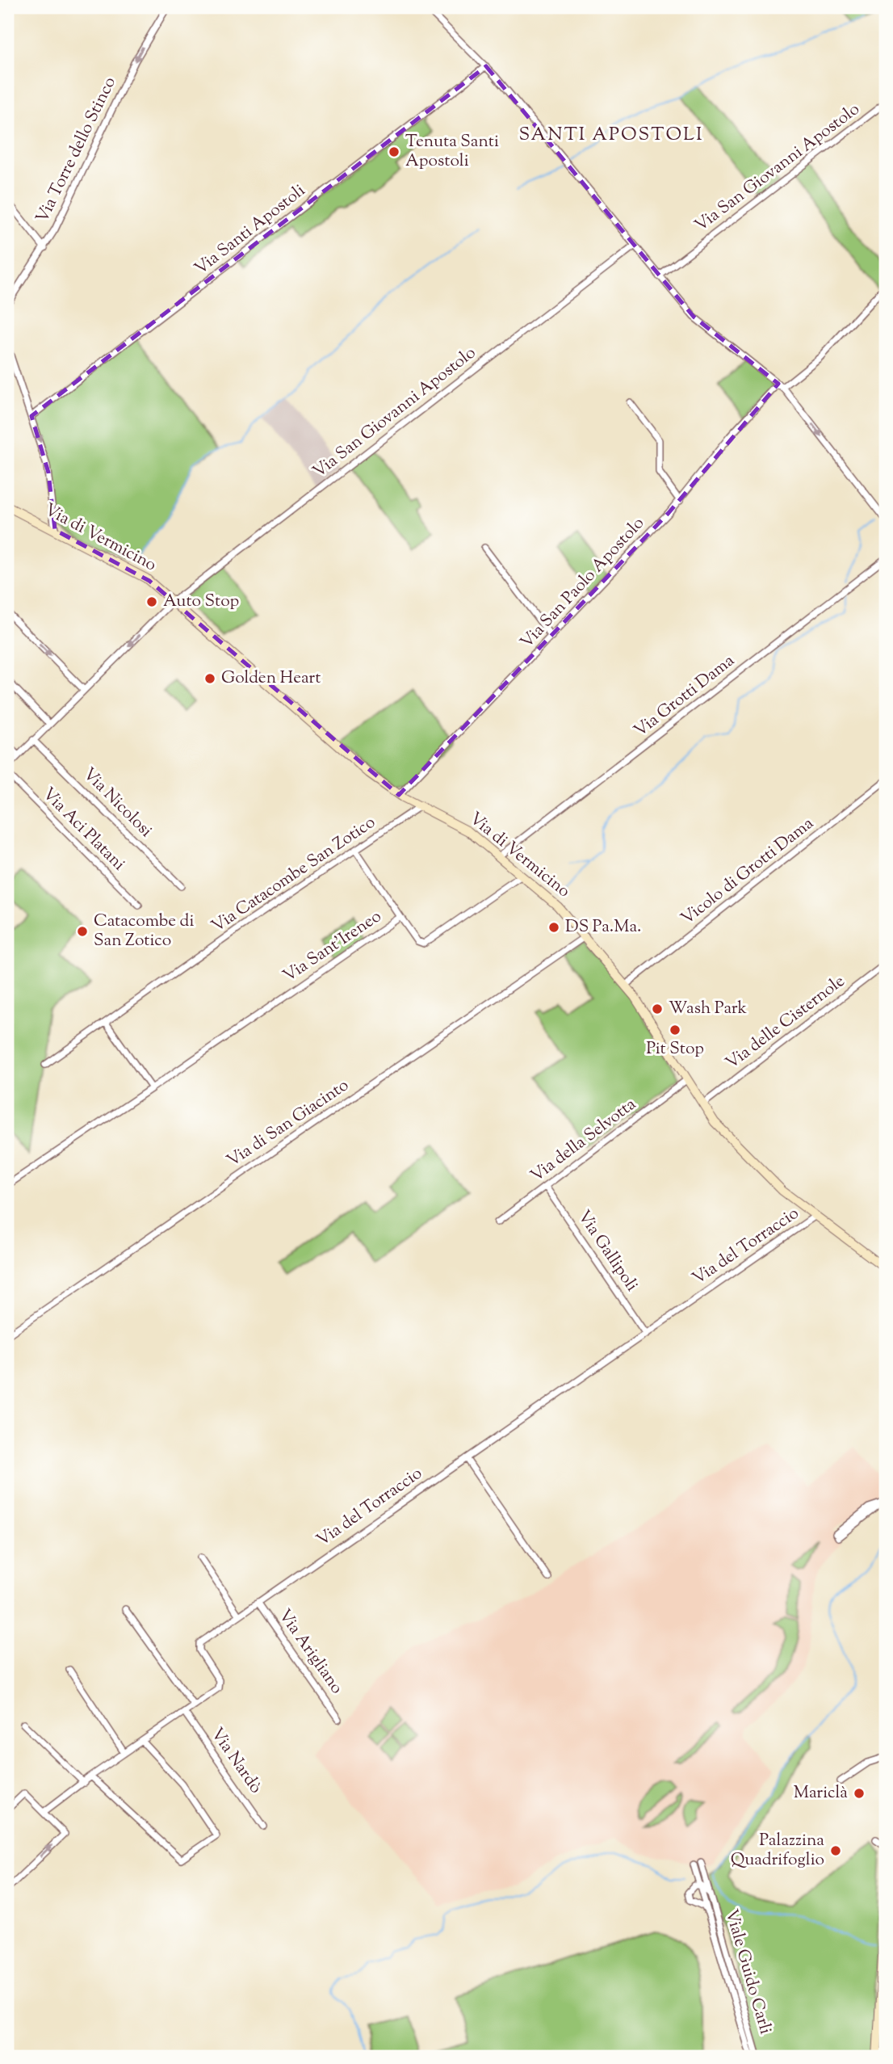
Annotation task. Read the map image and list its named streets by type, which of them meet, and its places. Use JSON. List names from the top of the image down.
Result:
{
  "streets": {
    "main road": ["Via di Vermicino"],
    "street": [
      "Via Torre dello Stinco",
      "Via San Giovanni Apostolo",
      "Via Santi Apostoli",
      "Via San Paolo Apostolo",
      "Via Grotti Dama",
      "Via Nicolosi",
      "Via Aci Platani",
      "Vicolo di Grotti Dama",
      "Via Catacombe San Zotico",
      "Via Sant'Ireneo",
      "Via delle Cisternole",
      "Via di San Giacinto",
      "Via della Selvotta",
      "Via del Torraccio",
      "Via Gallipoli",
      "Via Arigliano",
      "Via Nardò",
      "Viale Guido Carli"
    ]
  },
  "crossings": [
    ["Via San Giovanni Apostolo", "Via di Vermicino"],
    ["Via di Vermicino", "Via San Paolo Apostolo"],
    ["Via di Vermicino", "Via Grotti Dama"],
    ["Via di Vermicino", "Vicolo di Grotti Dama"],
    ["Via di Vermicino", "Via Catacombe San Zotico"],
    ["Via di Vermicino", "Via Sant'Ireneo"],
    ["Via di Vermicino", "Via delle Cisternole"],
    ["Via di Vermicino", "Via di San Giacinto"],
    ["Via di Vermicino", "Via della Selvotta"],
    ["Via di Vermicino", "Via del Torraccio"],
    ["Via della Selvotta", "Via Gallipoli"],
    ["Via del Torraccio", "Via Gallipoli"],
    ["Via del Torraccio", "Via Arigliano"],
    ["Via del Torraccio", "Via Nardò"]
  ],
  "one_way": ["Via Torre dello Stinco"],
  "districts": ["SANTI APOSTOLI"],
  "places": [
    "Tenuta Santi Apostoli",
    "Auto Stop",
    "Golden Heart",
    "DS Pa.Ma.",
    "Catacombe di San Zotico",
    "Wash Park",
    "Pit Stop",
    "Mariclà",
    "Palazzina Quadrifoglio"
  ]
}
